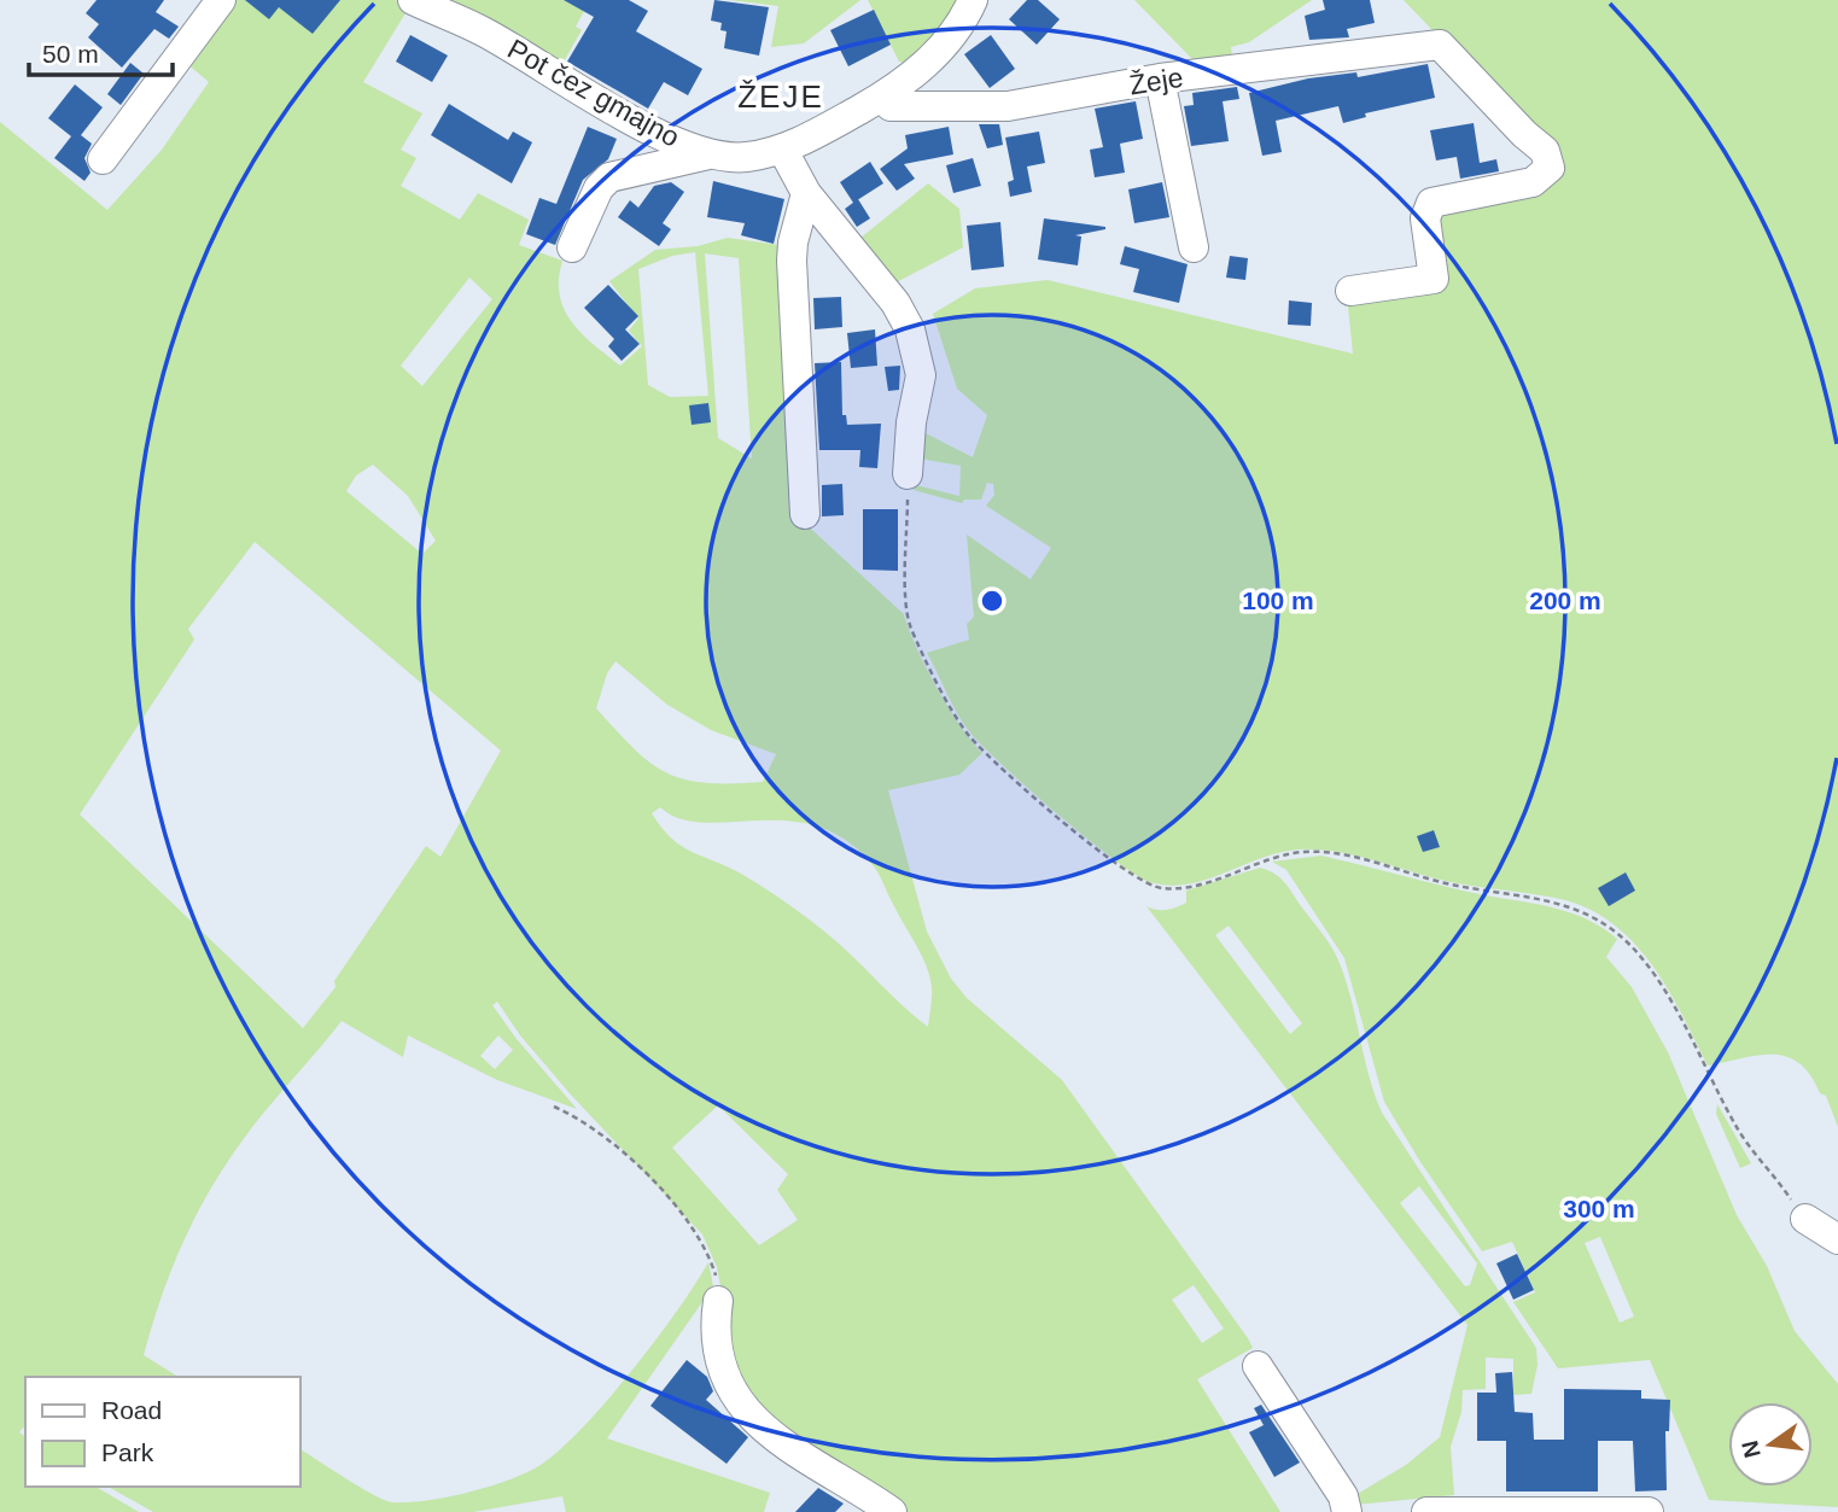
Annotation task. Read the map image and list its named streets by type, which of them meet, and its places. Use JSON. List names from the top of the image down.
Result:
{
  "streets": {
    "street": ["Žeje", "Pot čez gmajno"]
  },
  "crossings": [
    ["Žeje", "Pot čez gmajno"]
  ],
  "districts": ["ŽEJE"],
  "legend": ["Road", "Park"],
  "scale_bar": "50 m",
  "north": "left",
  "rings": ["100 m", "200 m", "300 m"]
}
